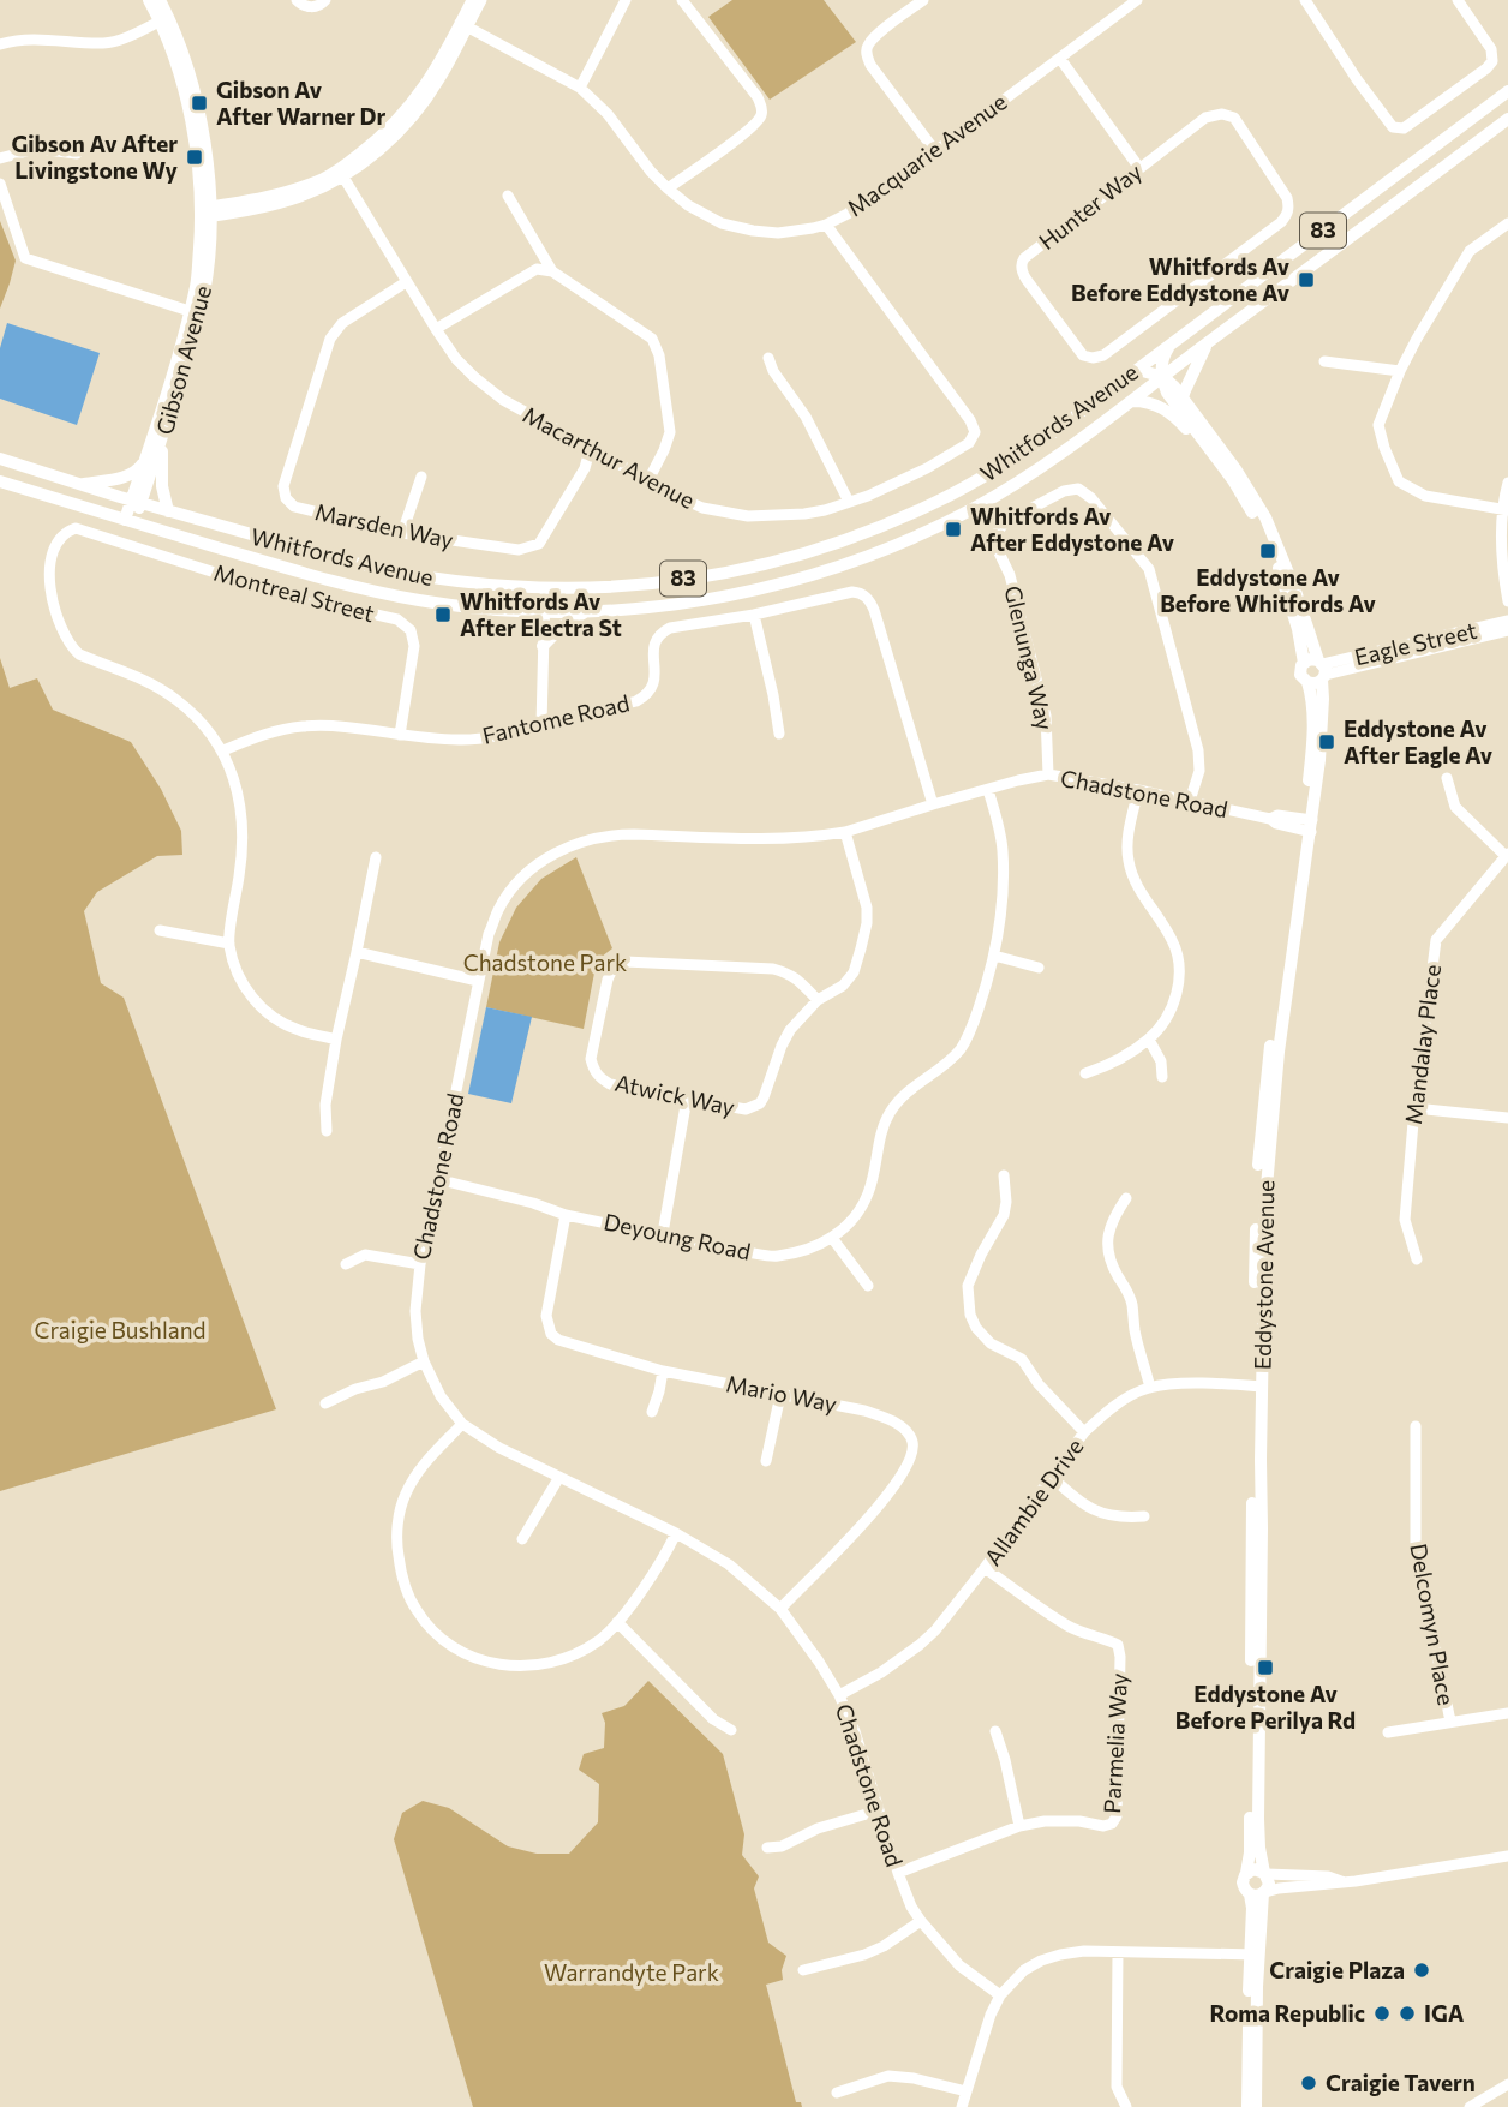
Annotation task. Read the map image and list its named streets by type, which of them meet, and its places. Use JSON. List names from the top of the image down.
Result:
{
  "streets": {
    "main road": [
      "83",
      "Gibson Avenue",
      "Whitfords Avenue",
      "Eddystone Avenue"
    ],
    "street": [
      "Macquarie Avenue",
      "Hunter Way",
      "Macarthur Avenue",
      "Marsden Way",
      "Montreal Street",
      "Eagle Street",
      "Glenunga Way",
      "Fantome Road",
      "Chadstone Road",
      "Mandalay Place",
      "Atwick Way",
      "Deyoung Road",
      "Mario Way",
      "Allambie Drive",
      "Delcomyn Place",
      "Parmelia Way"
    ]
  },
  "crossings": [
    ["Macquarie Avenue", "Macarthur Avenue"],
    ["Gibson Avenue", "Whitfords Avenue"],
    ["Whitfords Avenue", "Eddystone Avenue"],
    ["Macarthur Avenue", "Marsden Way"],
    ["Montreal Street", "Fantome Road"],
    ["Eagle Street", "Eddystone Avenue"],
    ["Glenunga Way", "Chadstone Road"],
    ["Fantome Road", "Chadstone Road"],
    ["Chadstone Road", "Atwick Way"],
    ["Chadstone Road", "Deyoung Road"],
    ["Chadstone Road", "Eddystone Avenue"],
    ["Chadstone Road", "Mario Way"],
    ["Chadstone Road", "Allambie Drive"],
    ["Chadstone Road", "Parmelia Way"],
    ["Deyoung Road", "Mario Way"],
    ["Eddystone Avenue", "Allambie Drive"],
    ["Allambie Drive", "Parmelia Way"]
  ],
  "parks": ["Chadstone Park", "Craigie Bushland", "Warrandyte Park"],
  "places": {
    "transit": [
      "Gibson Av After Warner Dr",
      "Gibson Av After Livingstone Wy",
      "Whitfords Av Before Eddystone Av",
      "Whitfords Av After Eddystone Av",
      "Eddystone Av Before Whitfords Av",
      "Whitfords Av After Electra St",
      "Eddystone Av After Eagle Av",
      "Eddystone Av Before Perilya Rd"
    ],
    "other": [
      "Craigie Plaza",
      "Roma Republic",
      "IGA",
      "Craigie Tavern"
    ]
  }
}
